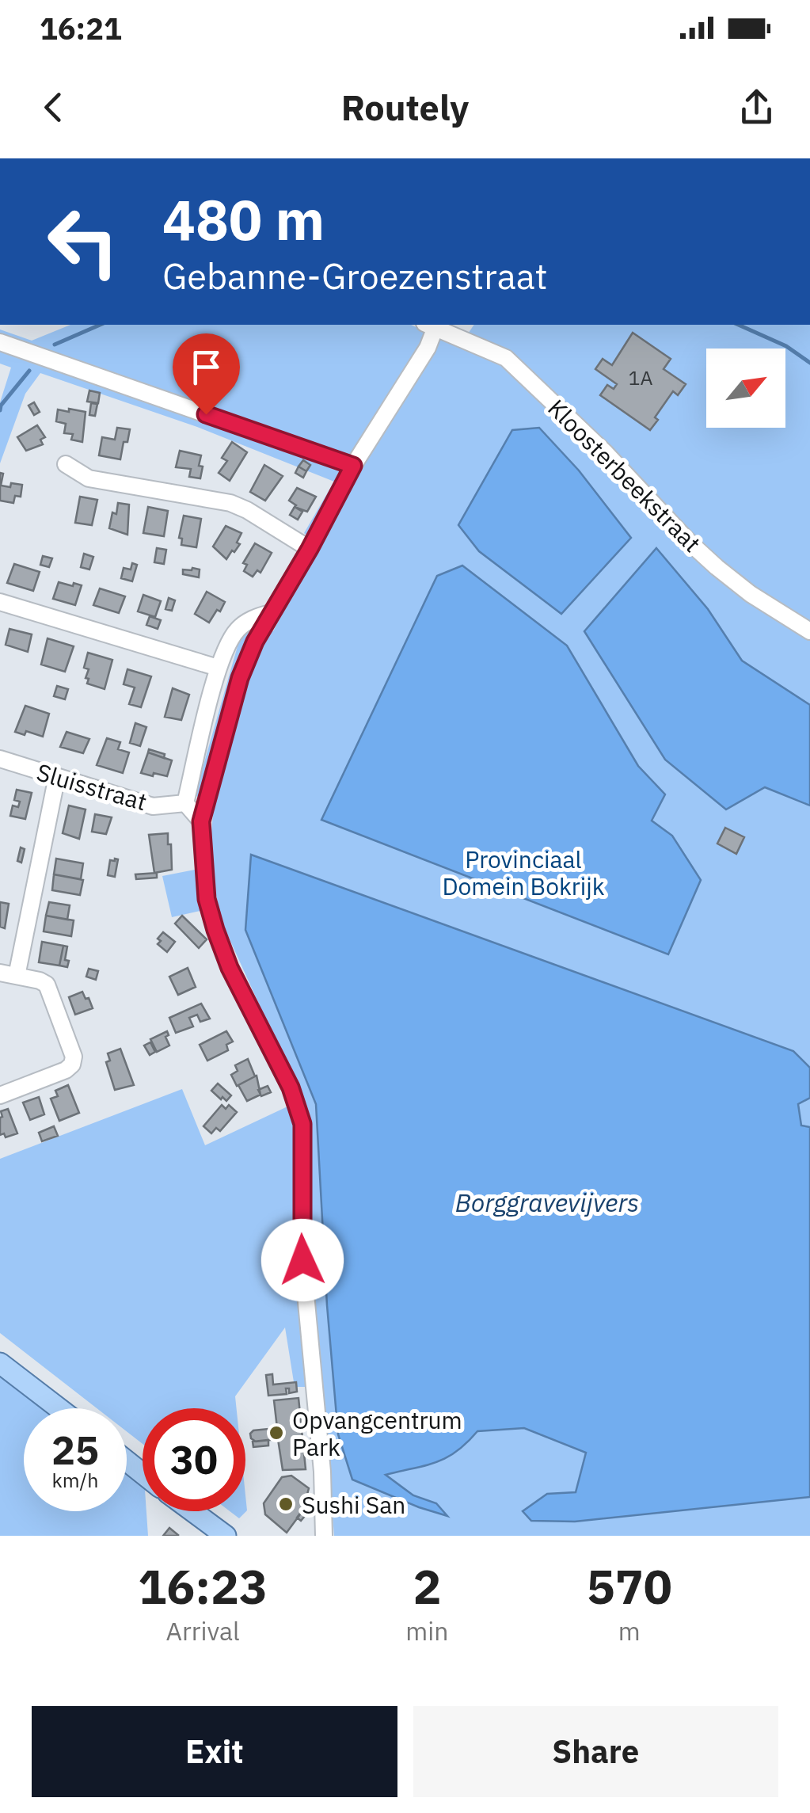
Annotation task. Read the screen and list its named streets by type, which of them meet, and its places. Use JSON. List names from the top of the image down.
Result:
{
  "streets": {
    "street": ["Kloosterbeekstraat", "Sluisstraat"]
  },
  "water": ["Borggravevijvers"],
  "parks": ["Provinciaal Domein Bokrijk"],
  "places": ["Opvangcentrum Park", "Sushi San"],
  "house_numbers": ["1A"],
  "north": "top right",
  "page": {
    "status": "16:21",
    "header": "Routely",
    "turn": ["480 m", "Gebanne-Groezenstraat"],
    "speed": "25 km/h",
    "limit": "30",
    "eta": [
      "16:23",
      "Arrival",
      "2",
      "min",
      "570",
      "m"
    ],
    "buttons": ["Exit", "Share"]
  }
}
